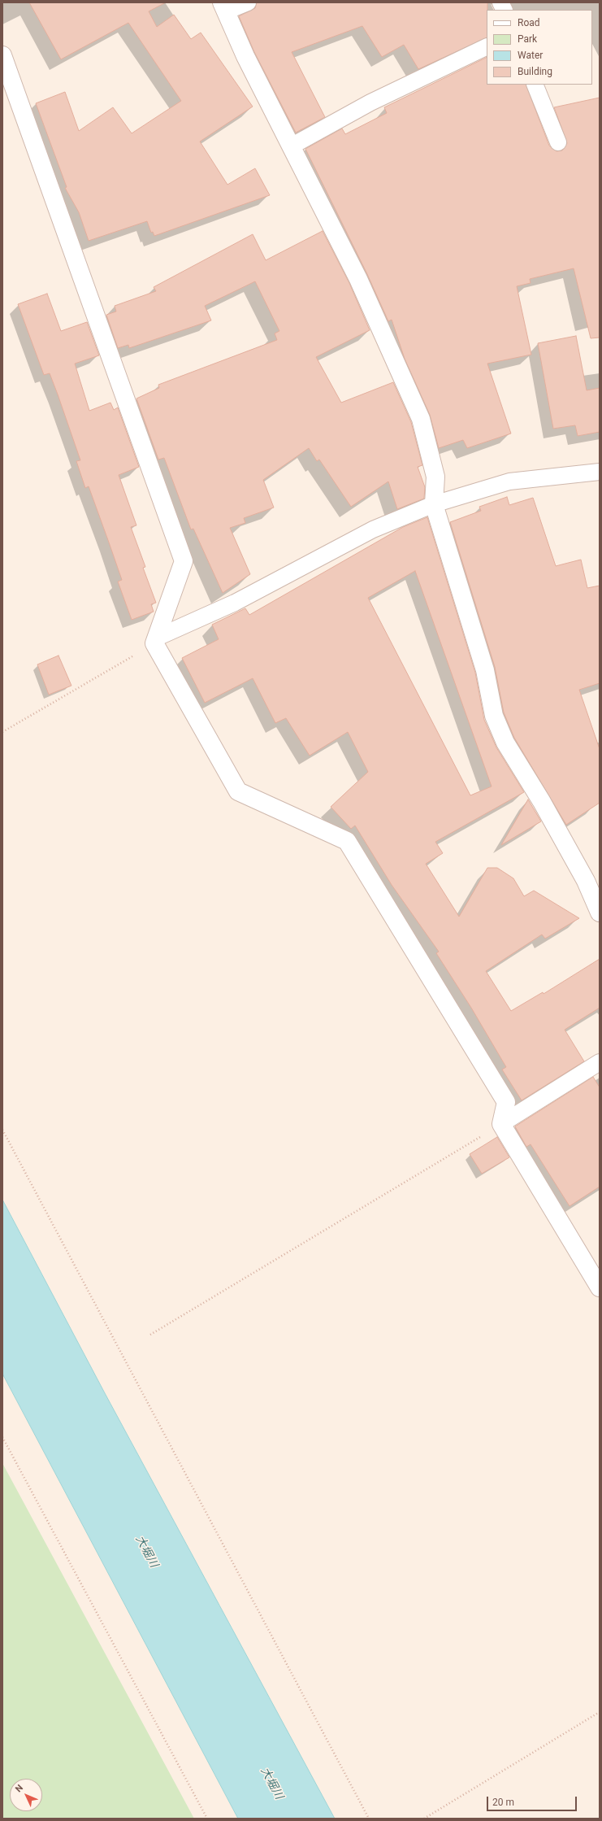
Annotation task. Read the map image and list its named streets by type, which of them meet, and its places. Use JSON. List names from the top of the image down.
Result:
{
  "water": ["大堀川"],
  "legend": [
    "Road",
    "Park",
    "Water",
    "Building"
  ],
  "scale_bar": "20 m",
  "north": "top left"
}
